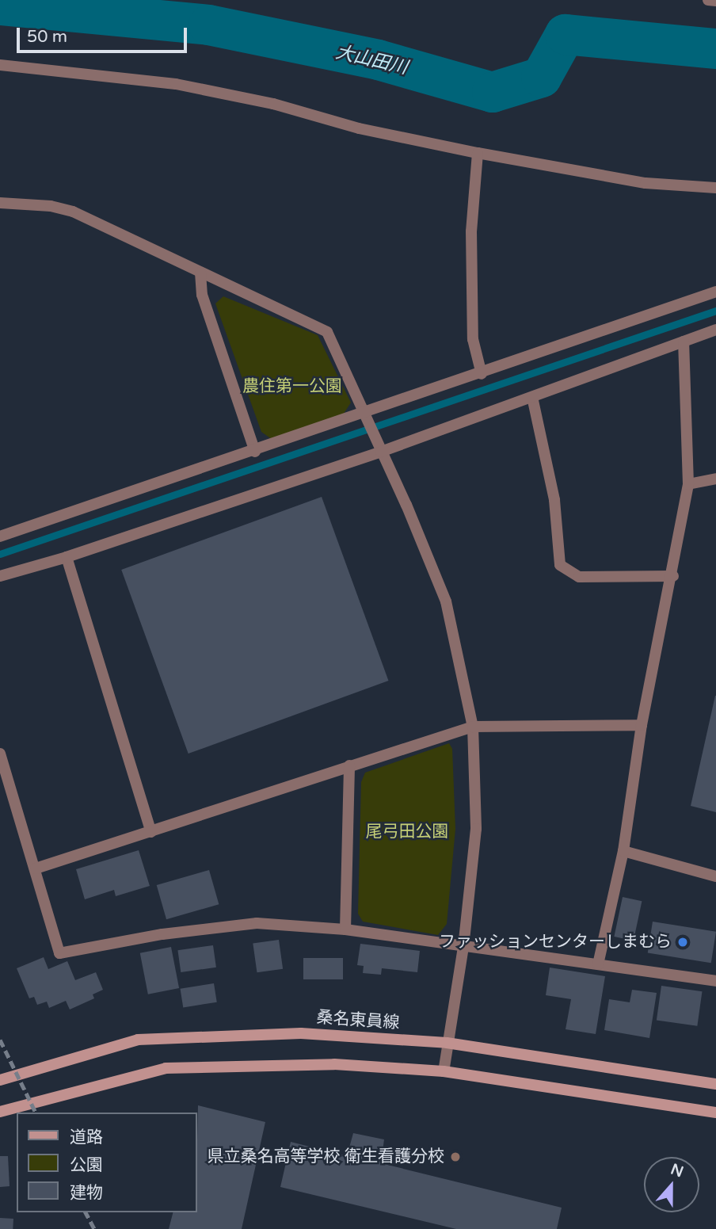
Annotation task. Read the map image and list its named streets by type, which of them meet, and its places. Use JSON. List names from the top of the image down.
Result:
{
  "streets": {
    "main road": ["桑名東員線"]
  },
  "water": ["大山田川"],
  "parks": ["農住第一公園", "尾弓田公園"],
  "places": ["ファッションセンターしまむら", "県立桑名高等学校 衛生看護分校"],
  "legend": ["道路", "公園", "建物"],
  "scale_bar": "50 m",
  "north": "top"
}
